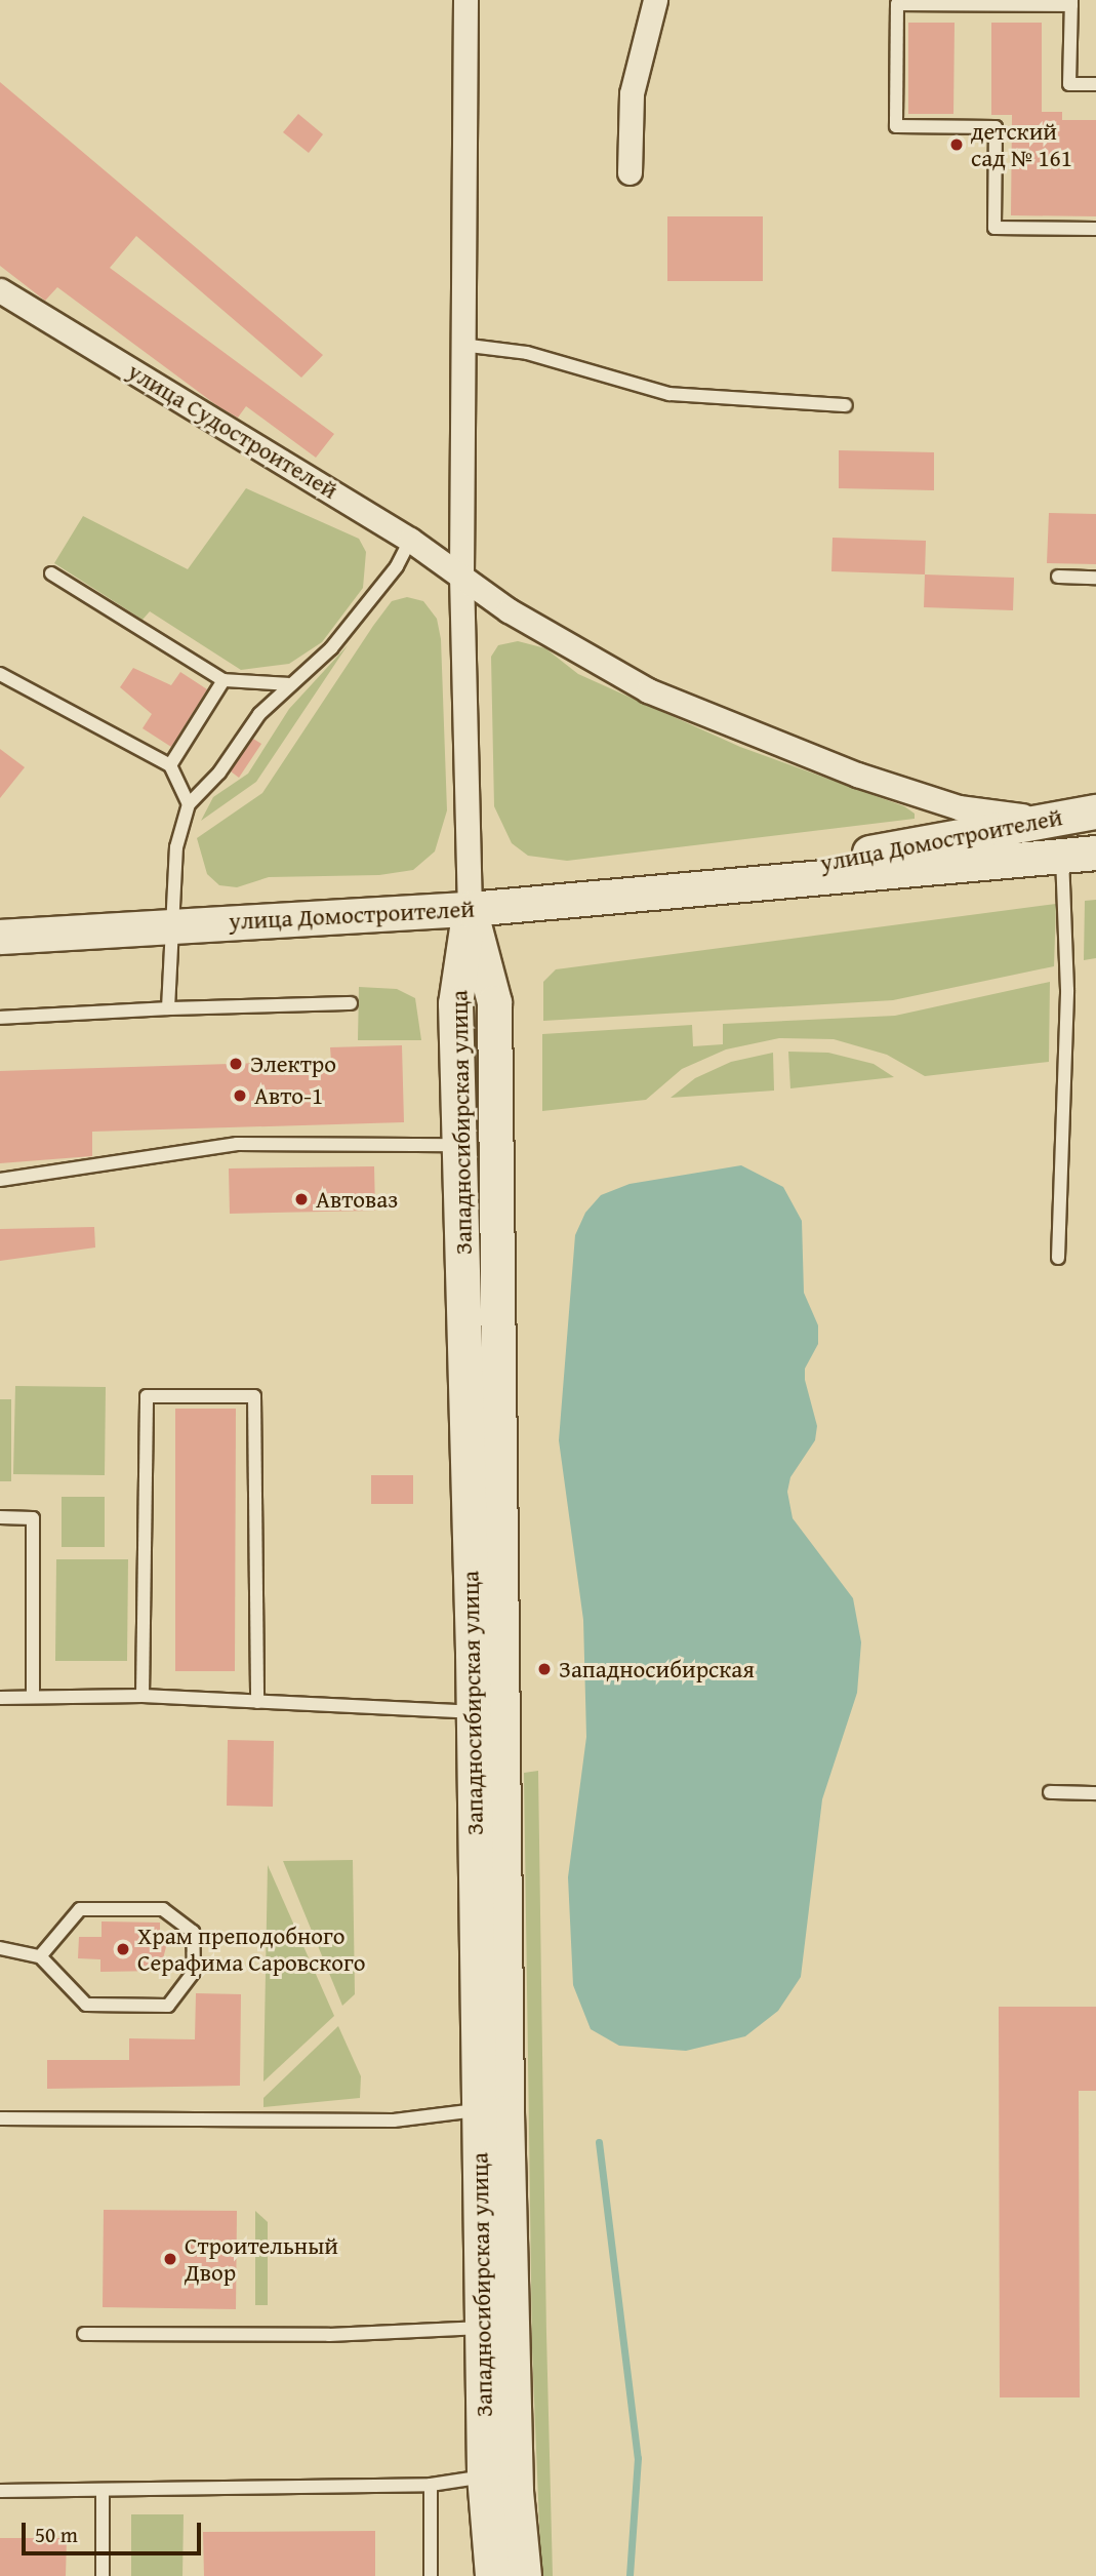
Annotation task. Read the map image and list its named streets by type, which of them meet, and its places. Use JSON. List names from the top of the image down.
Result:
{
  "streets": {
    "main road": ["улица Домостроителей", "Западносибирская улица"],
    "street": ["улица Судостроителей"]
  },
  "crossings": [
    ["улица Судостроителей", "улица Домостроителей"],
    ["улица Домостроителей", "Западносибирская улица"]
  ],
  "places": [
    "детский сад № 161",
    "Электро",
    "Авто-1",
    "Автоваз",
    "Западносибирская",
    "Храм преподобного Серафима Саровского",
    "Строительный Двор"
  ],
  "scale_bar": "50 m"
}
